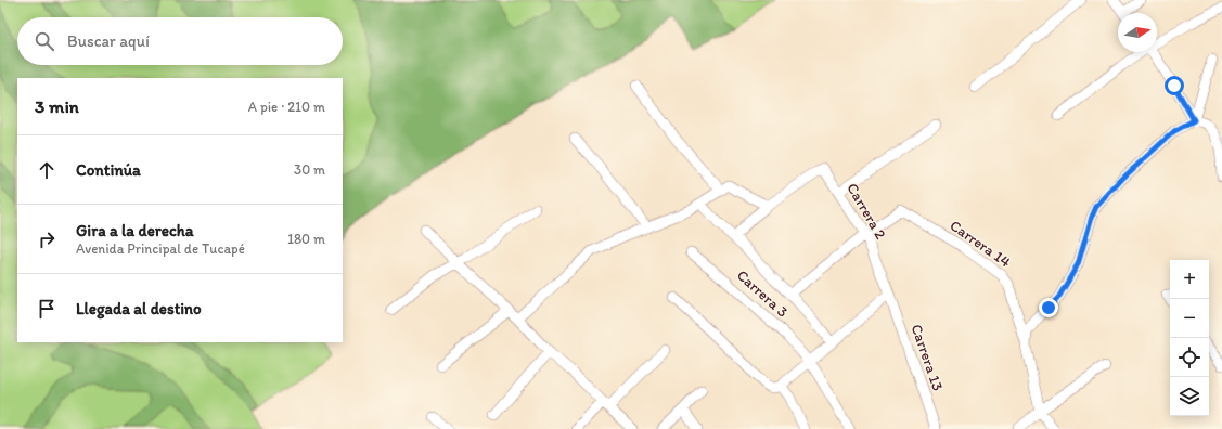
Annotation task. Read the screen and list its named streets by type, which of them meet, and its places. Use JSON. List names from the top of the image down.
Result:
{
  "streets": {
    "street": [
      "Carrera 2",
      "Carrera 14",
      "Carrera 3",
      "Carrera 13"
    ]
  },
  "crossings": [
    ["Carrera 2", "Carrera 14"],
    ["Carrera 2", "Carrera 13"]
  ],
  "north": "right",
  "page": {
    "search": "Buscar aquí",
    "heading": ["3 min", "A pie · 210 m"],
    "list": [
      ["Continúa", "30 m"],
      ["Gira a la derecha", "Avenida Principal de Tucapé", "180 m"],
      "Llegada al destino"
    ],
    "map_buttons": ["+", "−"]
  }
}
